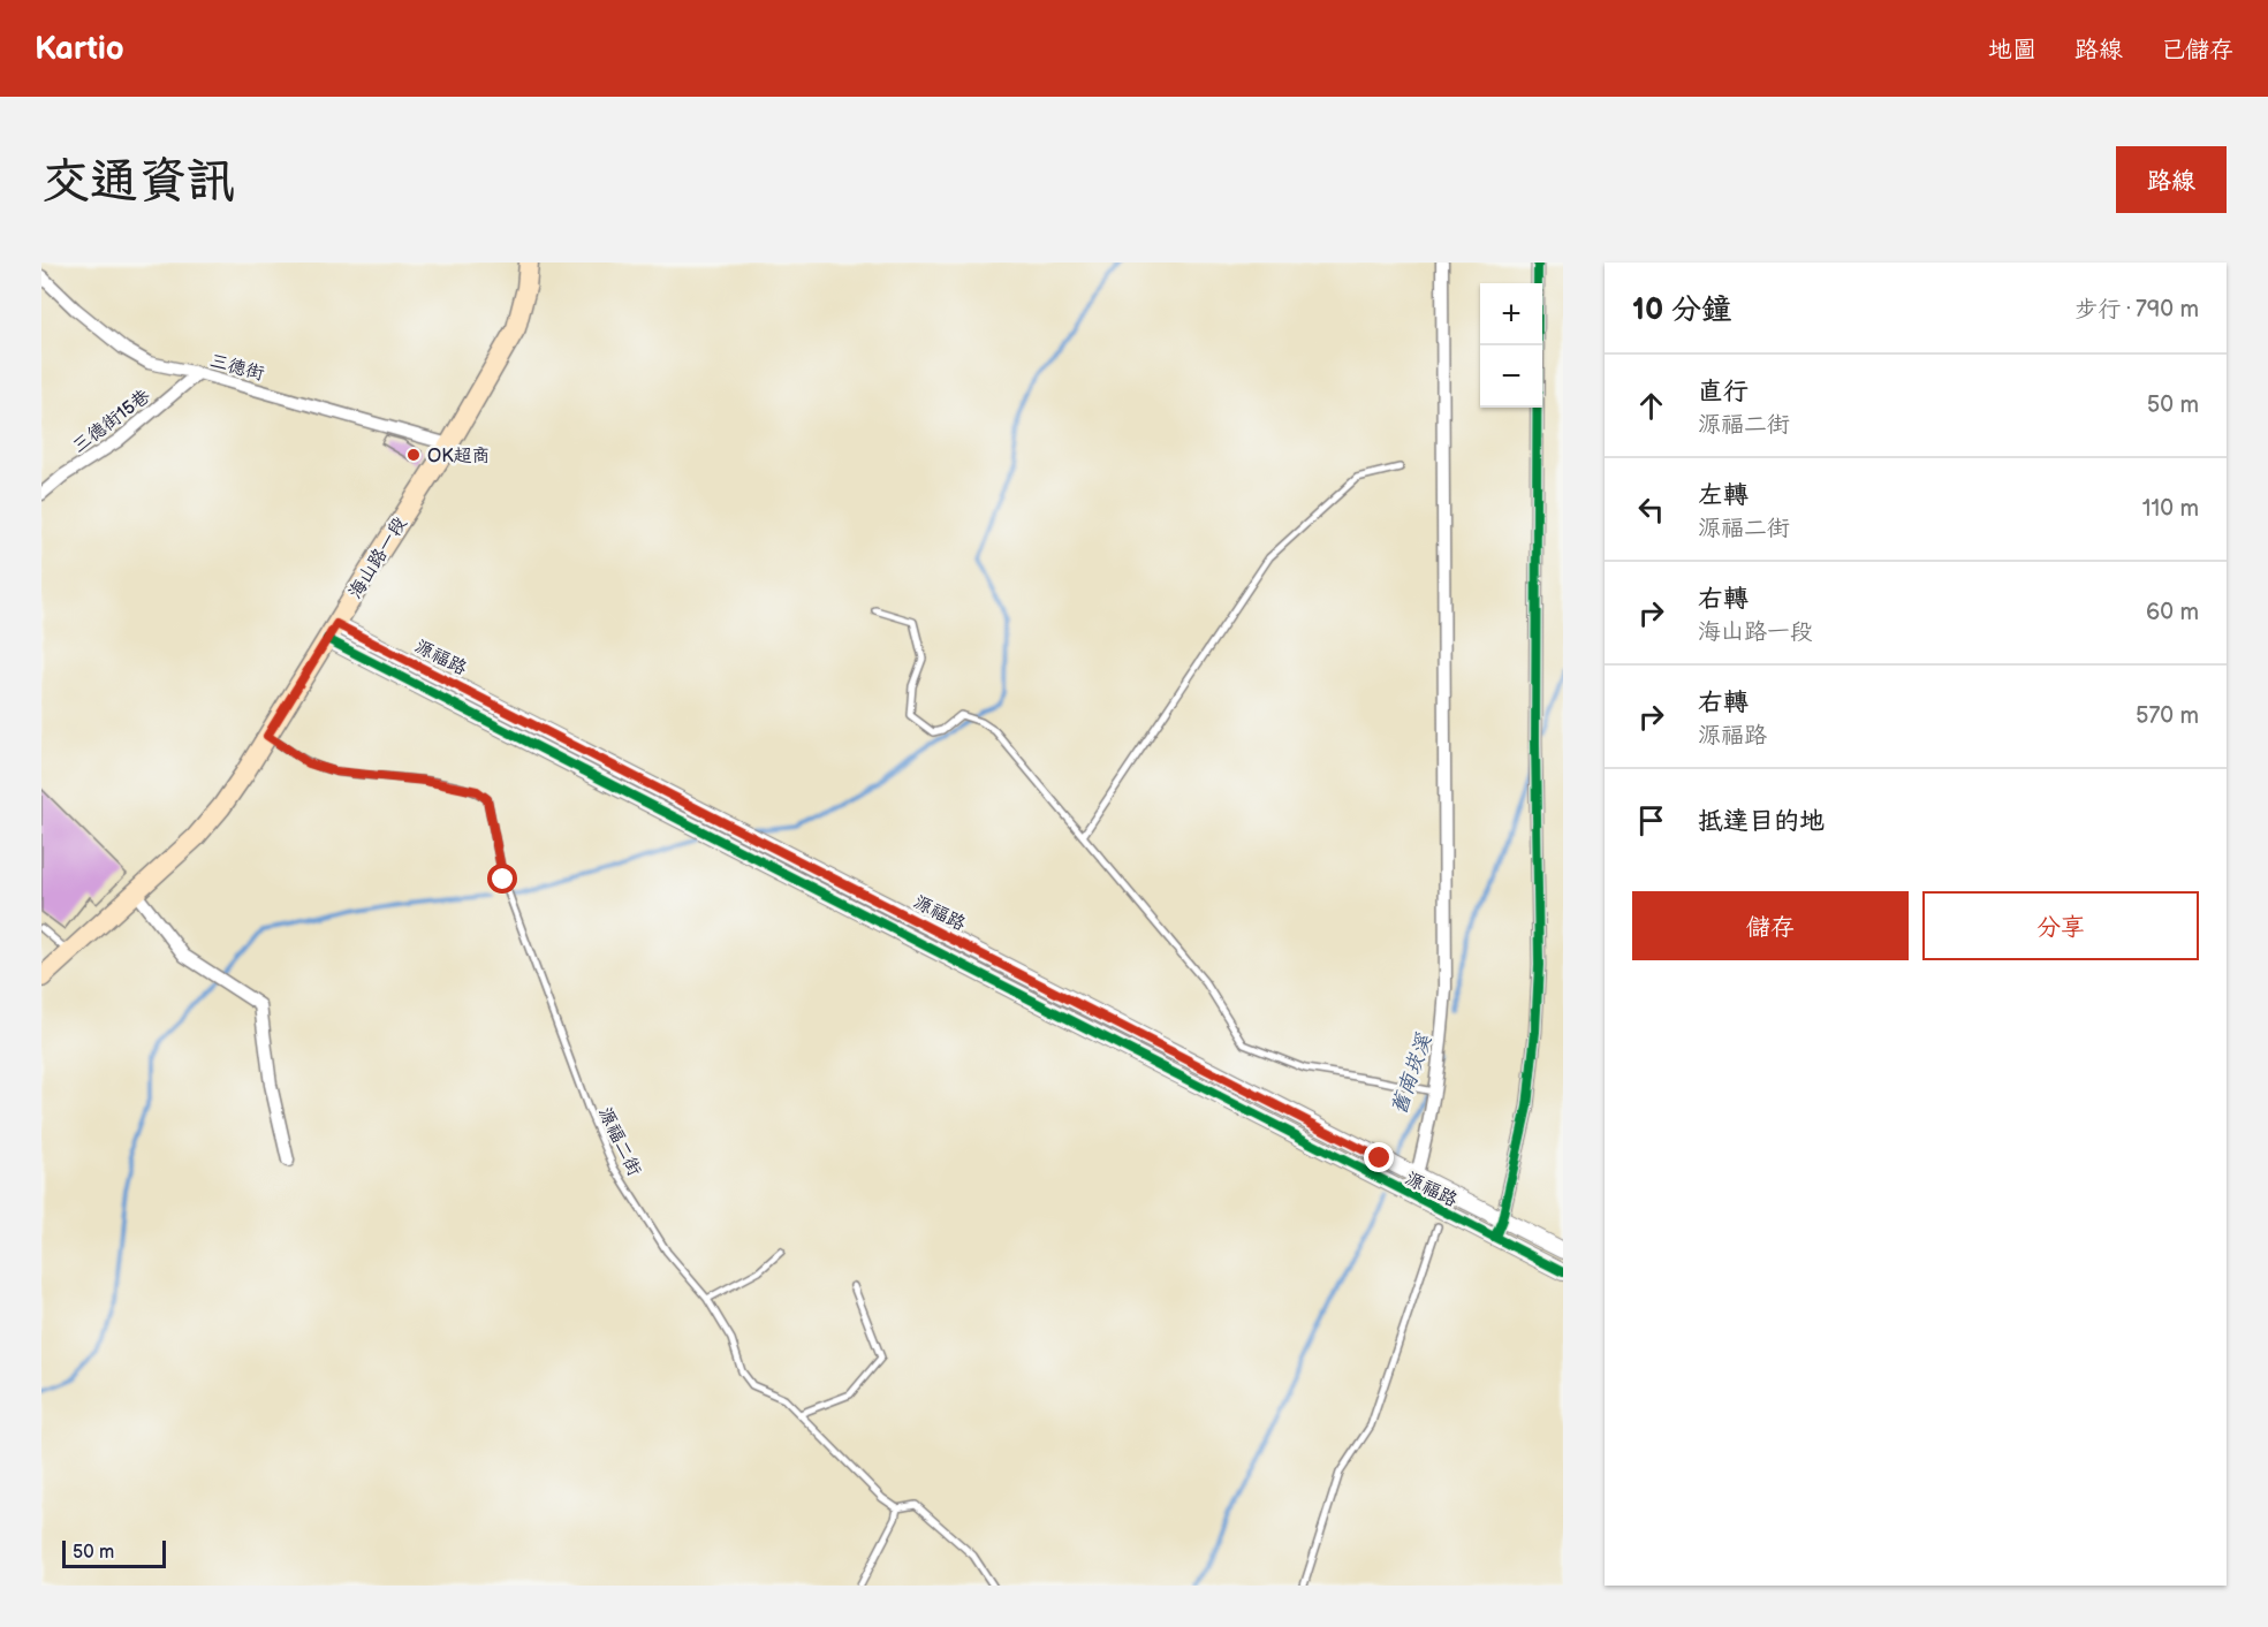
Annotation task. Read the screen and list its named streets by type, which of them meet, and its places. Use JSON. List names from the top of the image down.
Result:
{
  "streets": {
    "main road": ["海山路一段"],
    "street": ["三德街", "三德街15巷", "源福路"],
    "lane": ["源福二街"]
  },
  "crossings": [
    ["三德街", "三德街15巷"],
    ["三德街", "海山路一段"],
    ["海山路一段", "源福路"],
    ["海山路一段", "源福二街"]
  ],
  "water": ["舊南崁溪"],
  "places": ["OK超商"],
  "scale_bar": "50 m",
  "page": {
    "header": "Kartio",
    "nav": ["地圖", "路線", "已儲存"],
    "buttons": [
      "路線",
      ["儲存", "分享"]
    ],
    "title": "交通資訊",
    "heading": ["10 分鐘", "步行 · 790 m"],
    "map_buttons": ["+", "−"],
    "list": [
      ["直行", "源福二街", "50 m"],
      ["左轉", "源福二街", "110 m"],
      ["右轉", "海山路一段", "60 m"],
      ["右轉", "源福路", "570 m"],
      "抵達目的地"
    ],
    "scale": "50 m"
  }
}
